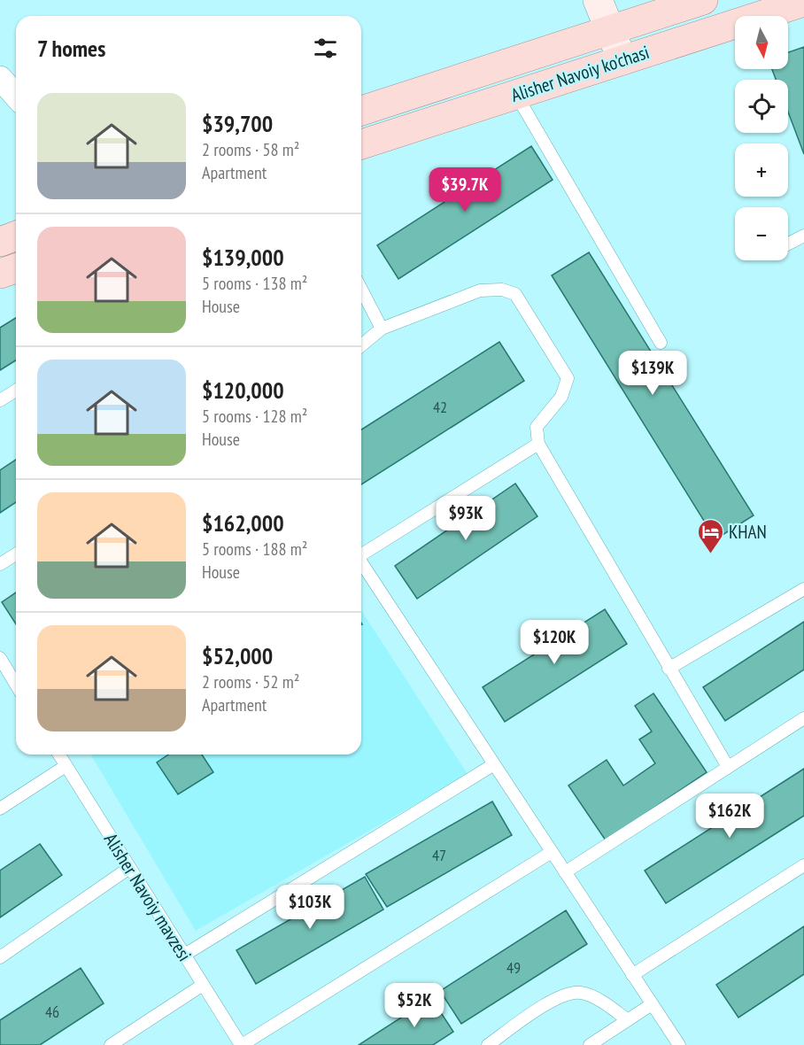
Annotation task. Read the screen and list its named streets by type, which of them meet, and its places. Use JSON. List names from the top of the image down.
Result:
{
  "streets": {
    "main road": ["Alisher Navoiy ko'chasi"],
    "lane": ["Alisher Navoiy mavzesi"]
  },
  "places": {
    "hotel": ["KHAN"]
  },
  "house_numbers": [
    "42",
    "47",
    "49",
    "46"
  ],
  "north": "bottom",
  "page": {
    "map_buttons": ["+", "−"],
    "heading": "7 homes",
    "list": [
      {
        "name": "$39,700",
        "note": "2 rooms · 58 m² · Apartment"
      },
      {
        "name": "$139,000",
        "note": "5 rooms · 138 m² · House"
      },
      {
        "name": "$120,000",
        "note": "5 rooms · 128 m² · House"
      },
      {
        "name": "$162,000",
        "note": "5 rooms · 188 m² · House"
      },
      {
        "name": "$52,000",
        "note": "2 rooms · 52 m² · Apartment"
      }
    ],
    "price": [
      "$39.7K",
      "$139K",
      "$93K",
      "$120K",
      "$162K",
      "$103K",
      "$52K"
    ]
  }
}
